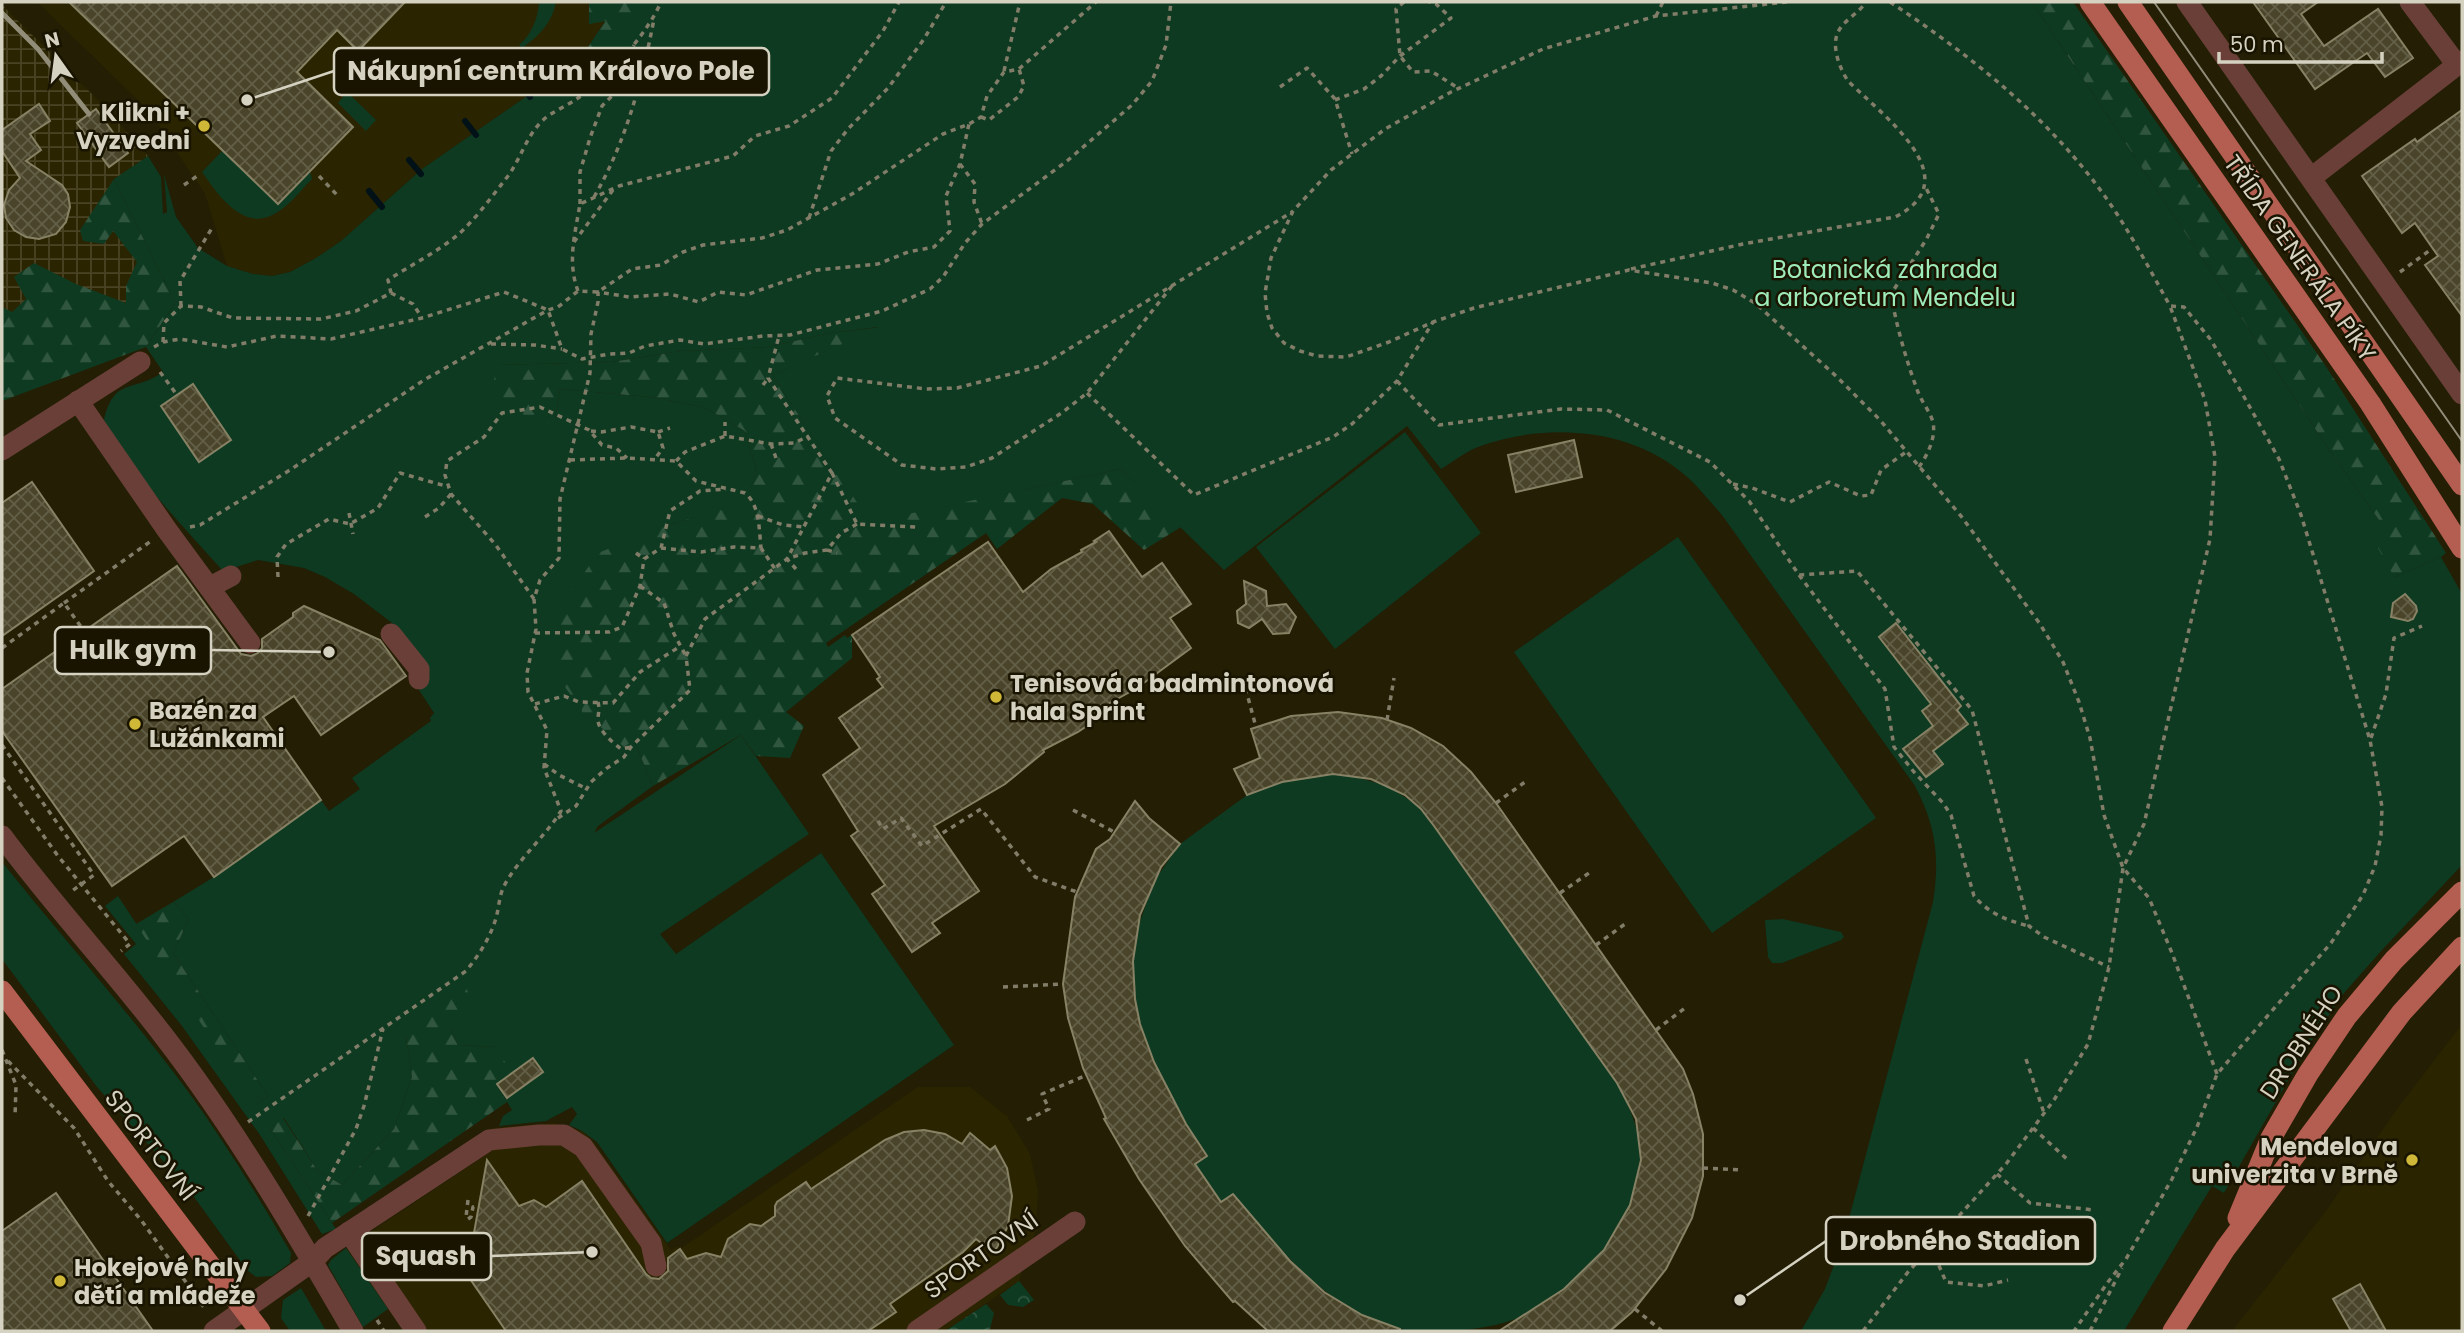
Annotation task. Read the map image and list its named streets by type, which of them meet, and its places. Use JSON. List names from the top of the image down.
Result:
{
  "streets": {
    "main road": ["TŘÍDA GENERÁLA PÍKY", "DROBNÉHO", "SPORTOVNÍ"]
  },
  "parks": ["Botanická zahrada a arboretum Mendelu"],
  "places": [
    "Nákupní centrum Královo Pole",
    "Klikni + Vyzvedni",
    "Hulk gym",
    "Tenisová a badmintonová hala Sprint",
    "Bazén za Lužánkami",
    "Mendelova univerzita v Brně",
    "Squash",
    "Hokejové haly dětí a mládeže",
    "Drobného Stadion"
  ],
  "scale_bar": "50 m",
  "north": "top"
}
